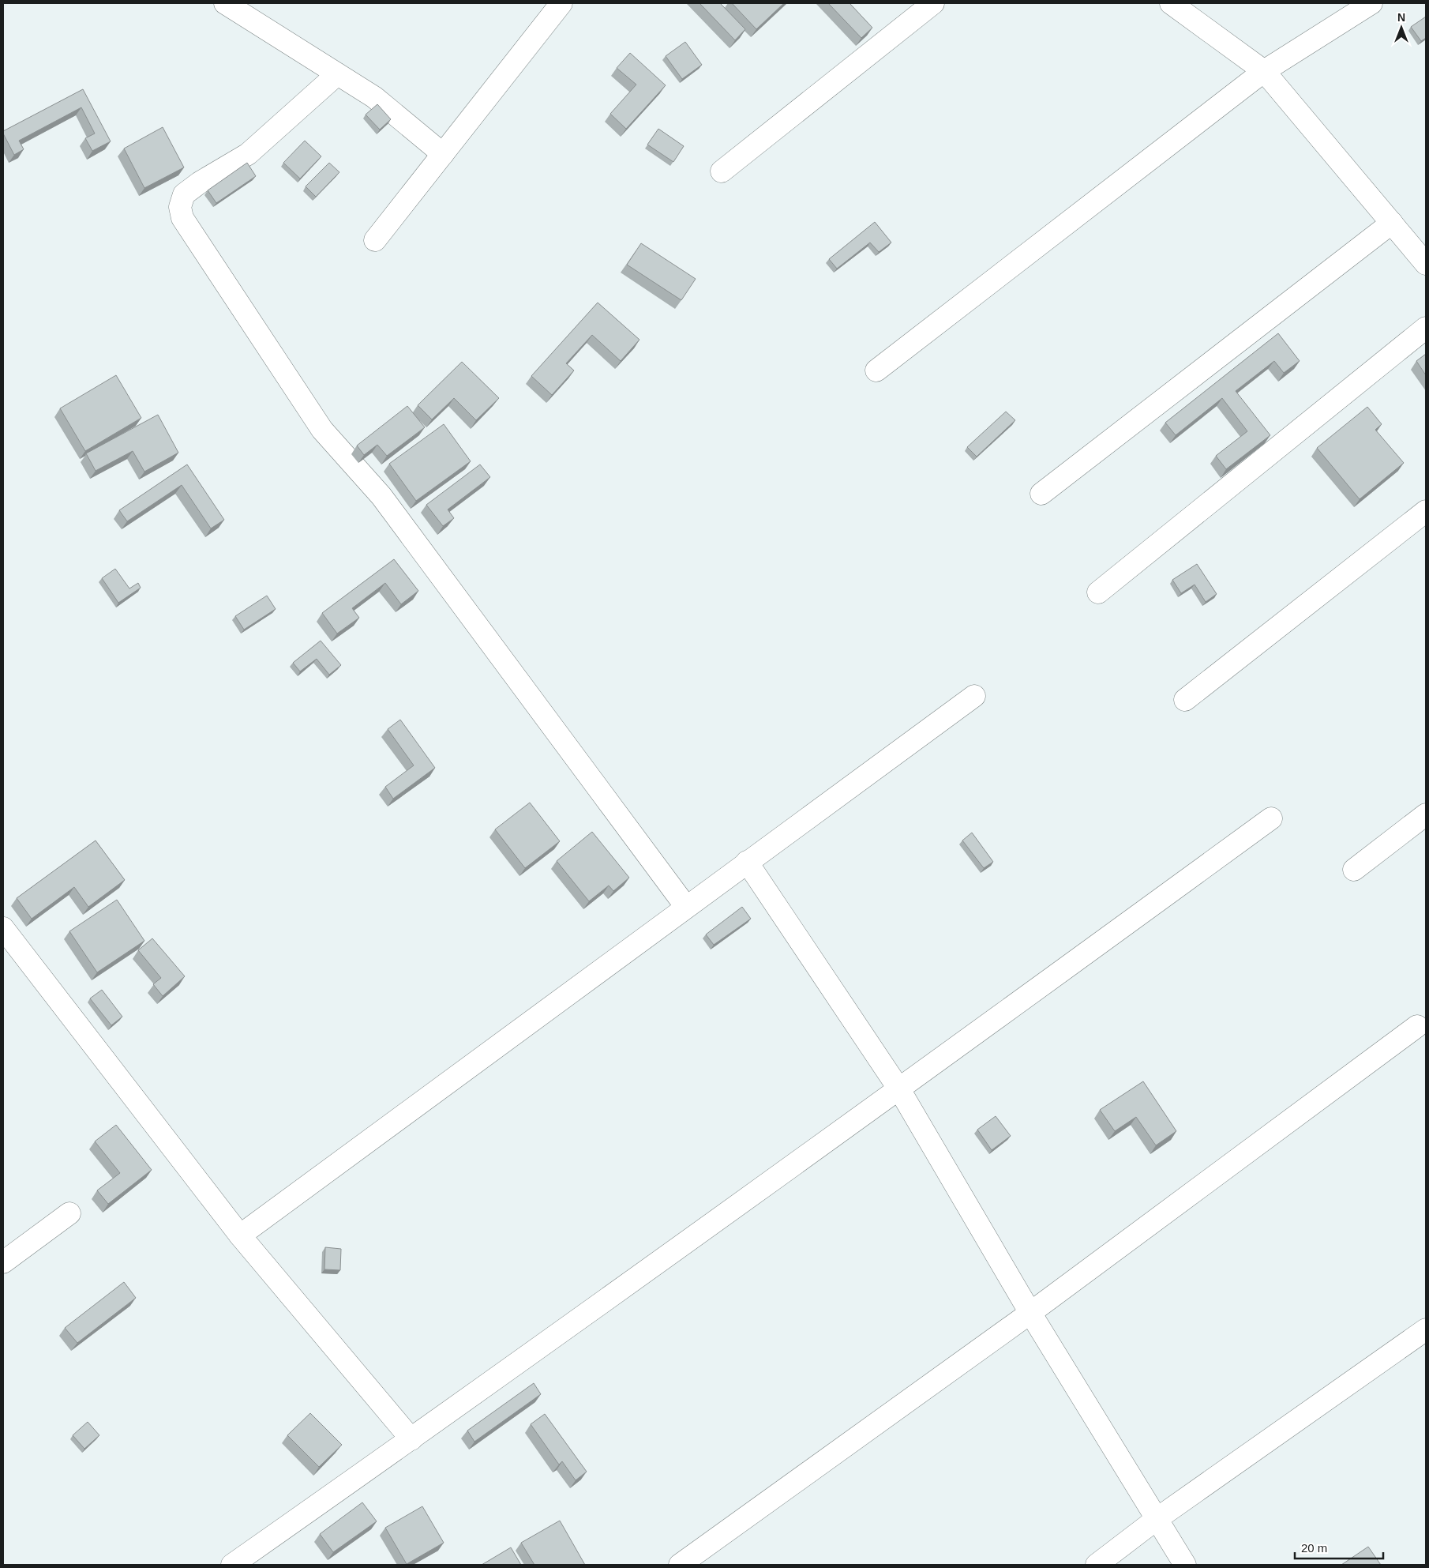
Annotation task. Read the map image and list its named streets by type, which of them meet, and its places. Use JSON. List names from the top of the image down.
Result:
{
  "scale_bar": "20 m",
  "north": "top"
}
